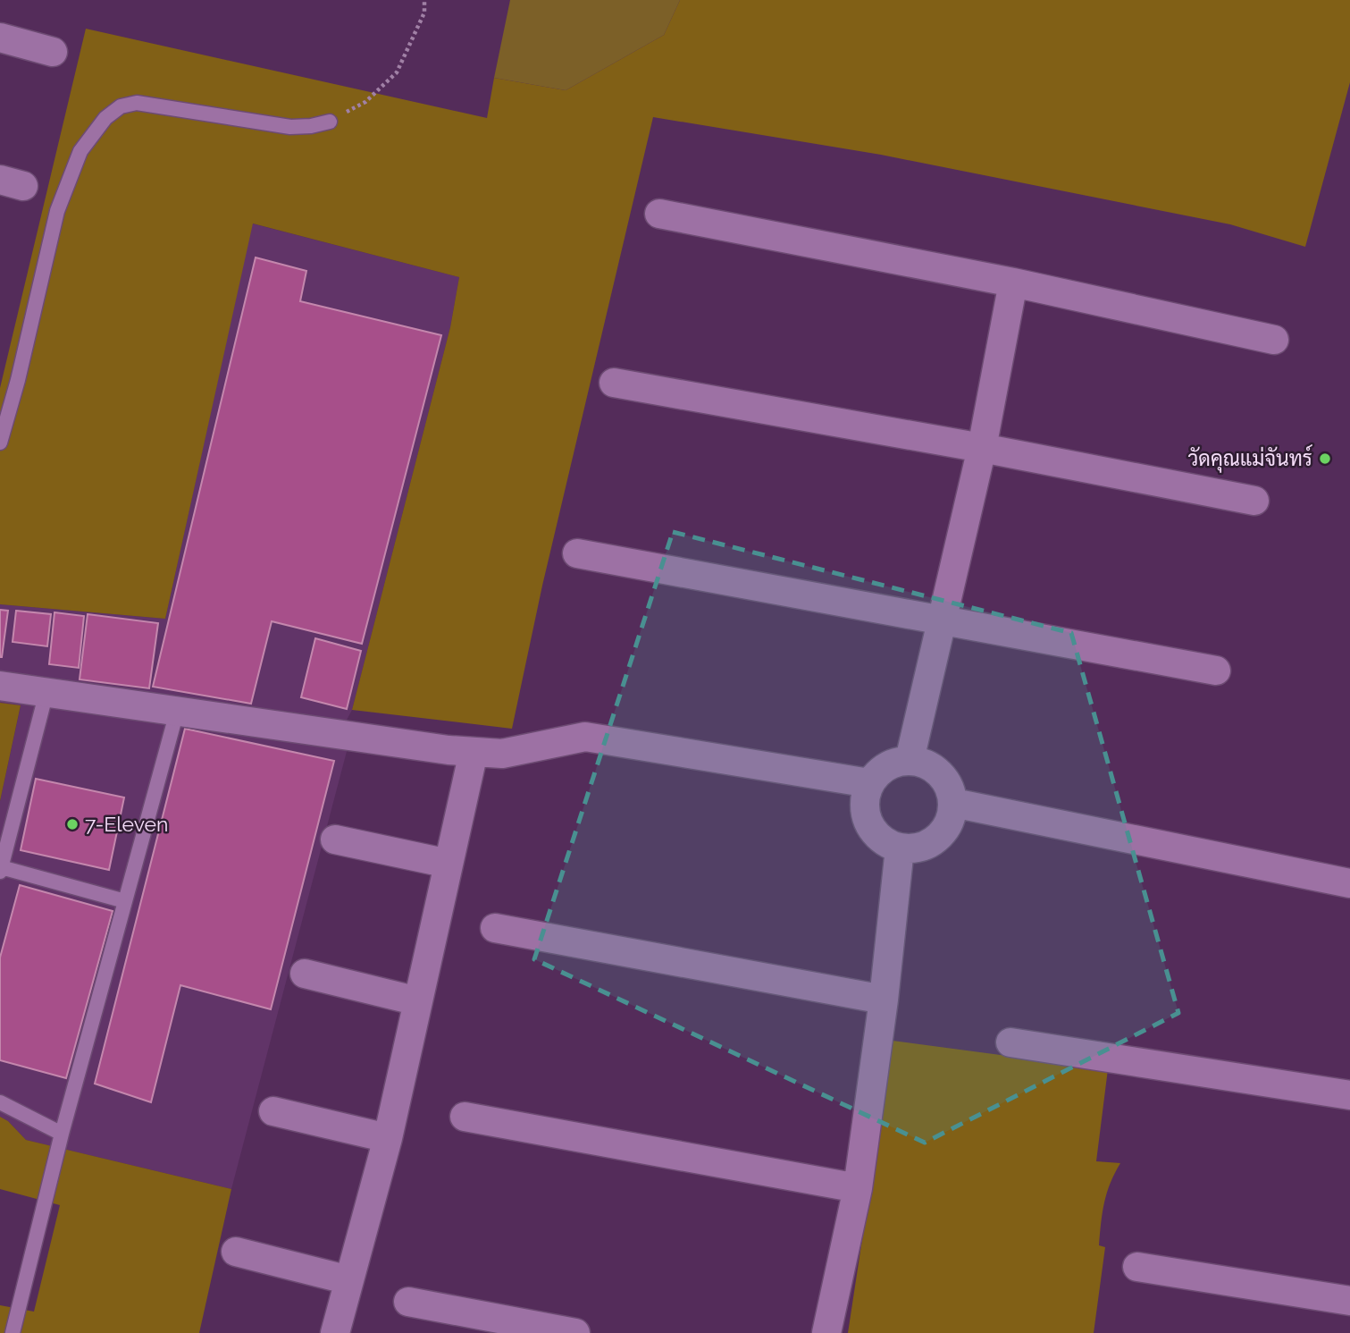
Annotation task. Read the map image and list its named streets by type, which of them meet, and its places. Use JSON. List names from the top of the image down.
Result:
{
  "places": ["วัดคุณแม่จันทร์", "7-Eleven"]
}
